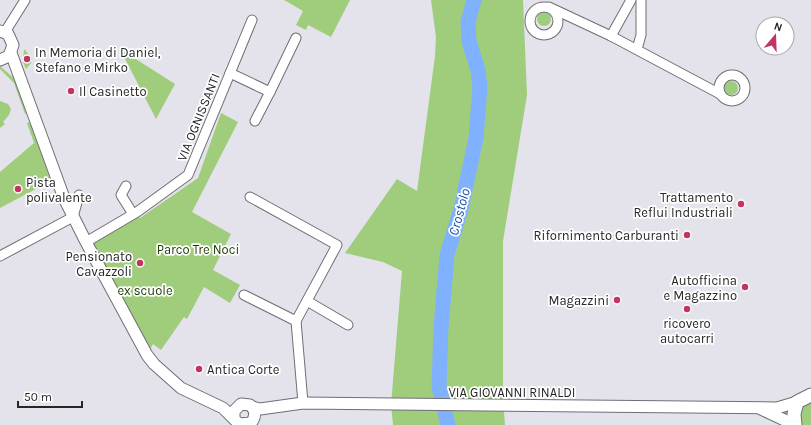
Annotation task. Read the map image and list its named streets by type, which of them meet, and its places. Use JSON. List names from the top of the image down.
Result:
{
  "streets": {
    "street": ["VIA OGNISSANTI", "VIA GIOVANNI RINALDI"]
  },
  "water": ["Crostolo"],
  "parks": ["Parco Tre Noci", "ex scuole"],
  "places": [
    "In Memoria di Daniel, Stefano e Mirko",
    "Il Casinetto",
    "Pista polivalente",
    "Trattamento Reflui Industriali",
    "Rifornimento Carburanti",
    "Pensionato Cavazzoli",
    "Autofficina e Magazzino",
    "Magazzini",
    "ricovero autocarri",
    "Antica Corte"
  ],
  "scale_bar": "50 m",
  "north": "top"
}
